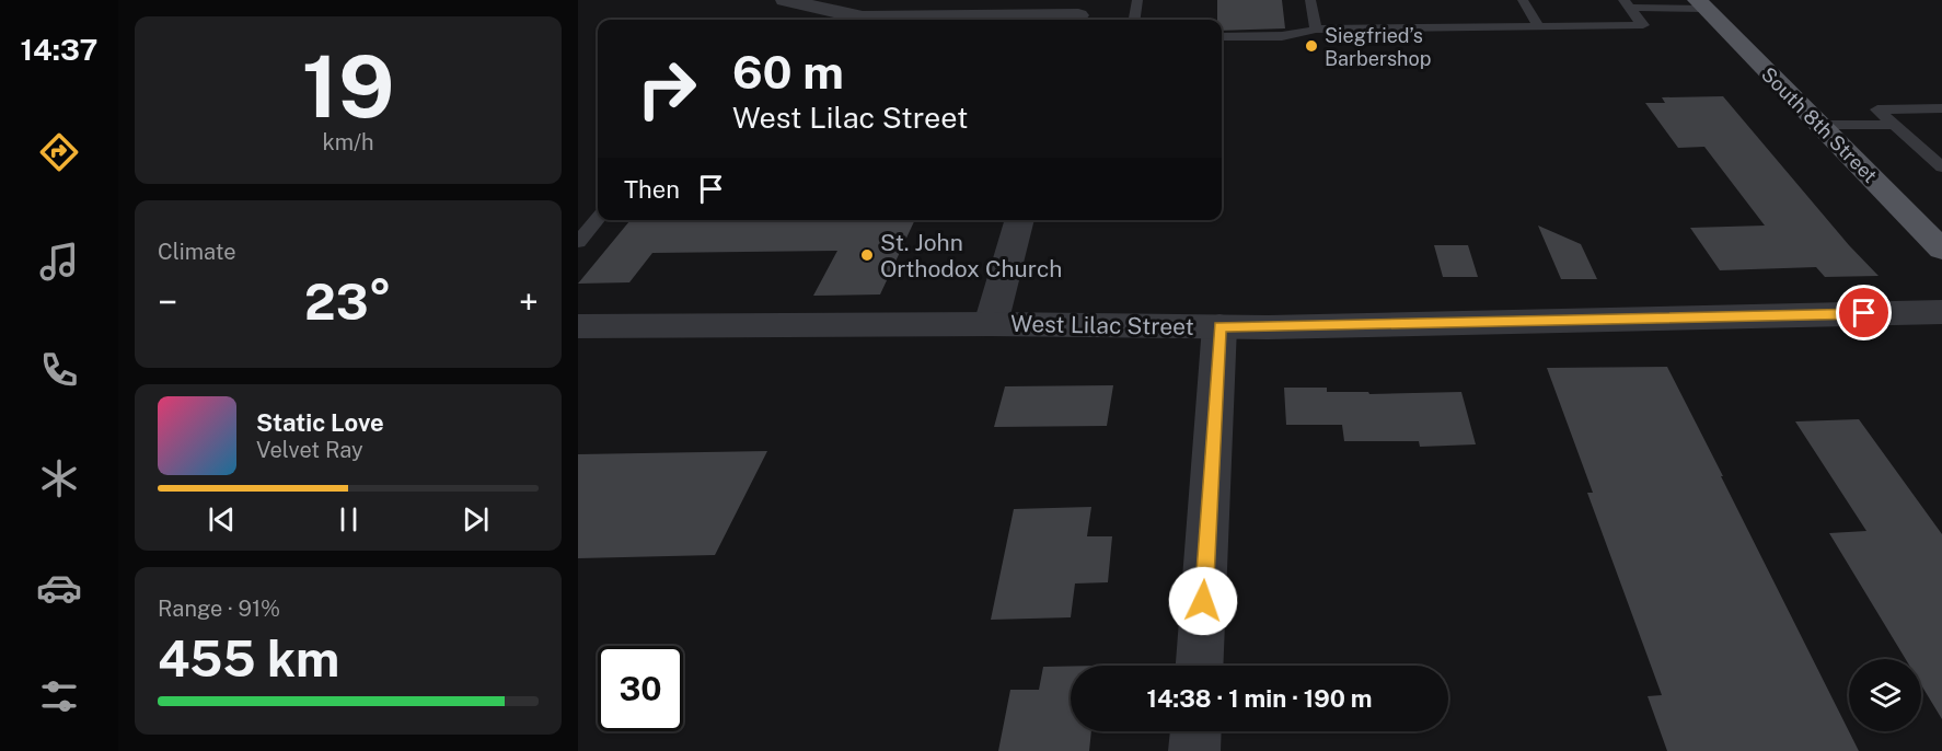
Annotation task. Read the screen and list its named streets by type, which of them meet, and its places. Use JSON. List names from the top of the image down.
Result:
{
  "streets": {
    "main road": ["South 8th Street"],
    "street": ["West Lilac Street"]
  },
  "places": ["Siegfried’s Barbershop", "St. John Orthodox Church"],
  "page": {
    "tabs": "14:37",
    "tile": [
      ["19", "km/h"],
      "Climate",
      ["Range · 91%", "455 km"]
    ],
    "turn": ["60 m", "West Lilac Street"],
    "then": "Then",
    "heat": ["−", "23°", "+"],
    "song": ["Static Love", "Velvet Ray"],
    "limit": "30",
    "trip": "14:38 · 1 min · 190 m"
  }
}
